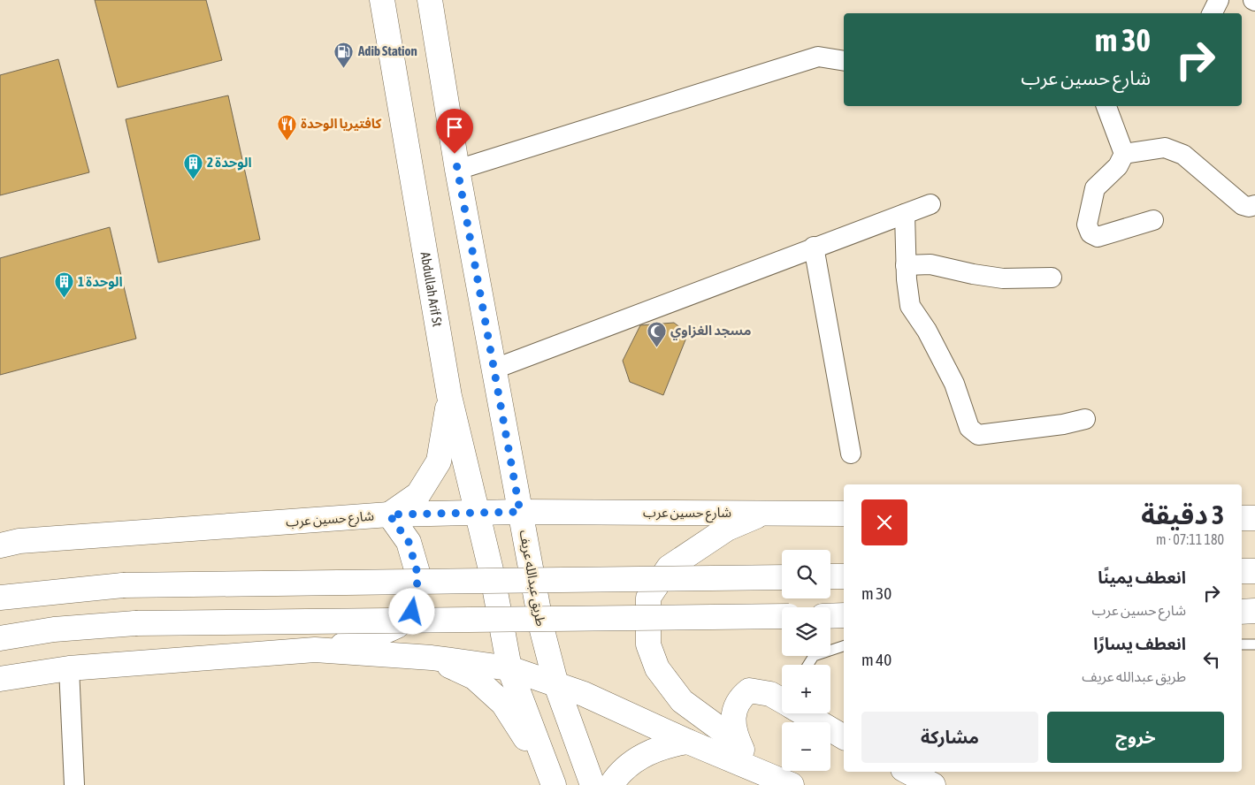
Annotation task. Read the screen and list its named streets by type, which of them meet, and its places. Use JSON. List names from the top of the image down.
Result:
{
  "streets": {
    "main road": ["Abdullah Arif St", "شارع حسين عرب", "طريق عبدالله عريف"]
  },
  "crossings": [
    ["Abdullah Arif St", "شارع حسين عرب"],
    ["شارع حسين عرب", "طريق عبدالله عريف"]
  ],
  "places": {
    "fuel station": ["Adib Station"],
    "restaurant": ["كافتيريا الوحدة"],
    "building": ["الوحدة 2", "الوحدة 1"],
    "mosque": ["مسجد الغزاوي"]
  },
  "page": {
    "turn": ["30 m", "شارع حسين عرب"],
    "heading": ["3 دقيقة", "180 m · 07:11"],
    "map_buttons": ["+", "−"],
    "list": [
      {
        "name": "انعطف يمينًا",
        "note": "شارع حسين عرب",
        "value": "30 m"
      },
      {
        "name": "انعطف يسارًا",
        "note": "طريق عبدالله عريف",
        "value": "40 m"
      }
    ],
    "buttons": ["خروج", "مشاركة"]
  }
}
